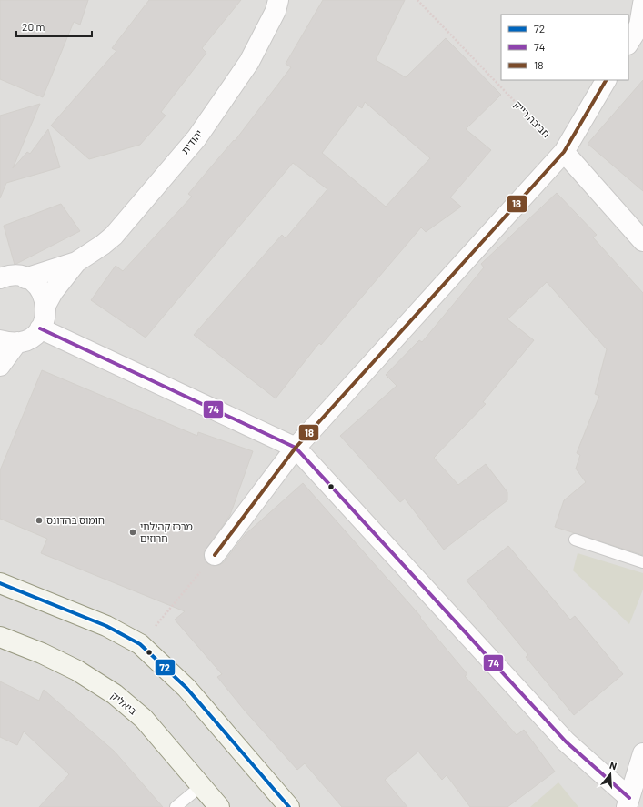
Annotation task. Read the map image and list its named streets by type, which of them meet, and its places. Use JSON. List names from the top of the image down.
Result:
{
  "streets": {
    "main road": ["ביאליק"],
    "street": ["יהודית"],
    "path": ["חביבה רייק"]
  },
  "places": ["חומוס בהדונס", "מרכז קהילתי חרוזים"],
  "lines": ["transit line 18", "transit line 74", "transit line 72"],
  "legend": ["72", "74", "18"],
  "scale_bar": "20 m",
  "north": "top"
}
